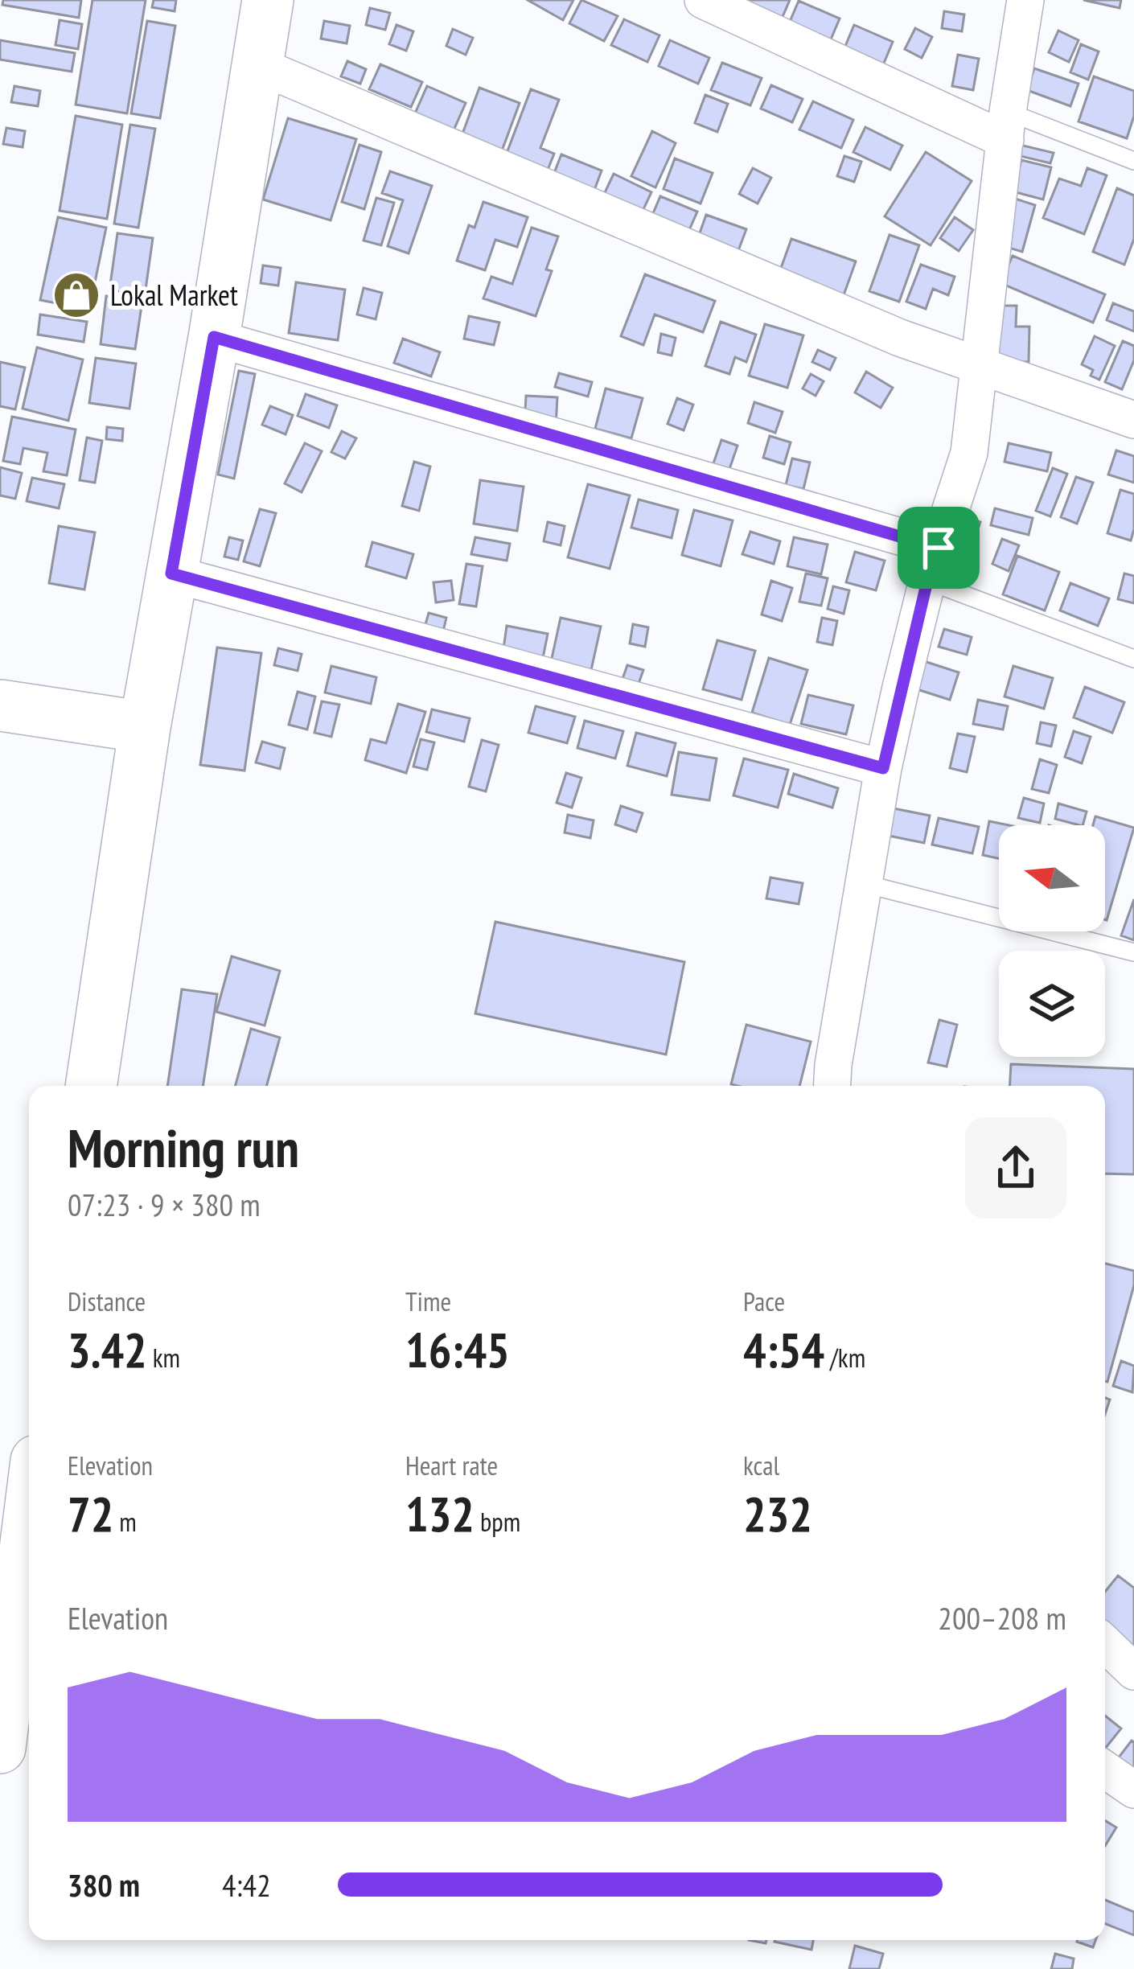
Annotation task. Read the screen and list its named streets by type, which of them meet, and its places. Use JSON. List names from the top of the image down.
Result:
{
  "places": {
    "shop": ["Lokal Market"]
  },
  "north": "left",
  "page": {
    "heading": ["Morning run", "07:23 · 9 × 380 m"],
    "stats": [
      ["Distance", "3.42 km"],
      ["Time", "16:45"],
      ["Pace", "4:54 /km"],
      ["Elevation", "72 m"],
      ["Heart rate", "132 bpm"],
      ["kcal", "232"]
    ],
    "chart": ["Elevation", "200–208 m"],
    "list": [
      {
        "name": "380 m",
        "note": "4:42"
      }
    ]
  }
}
